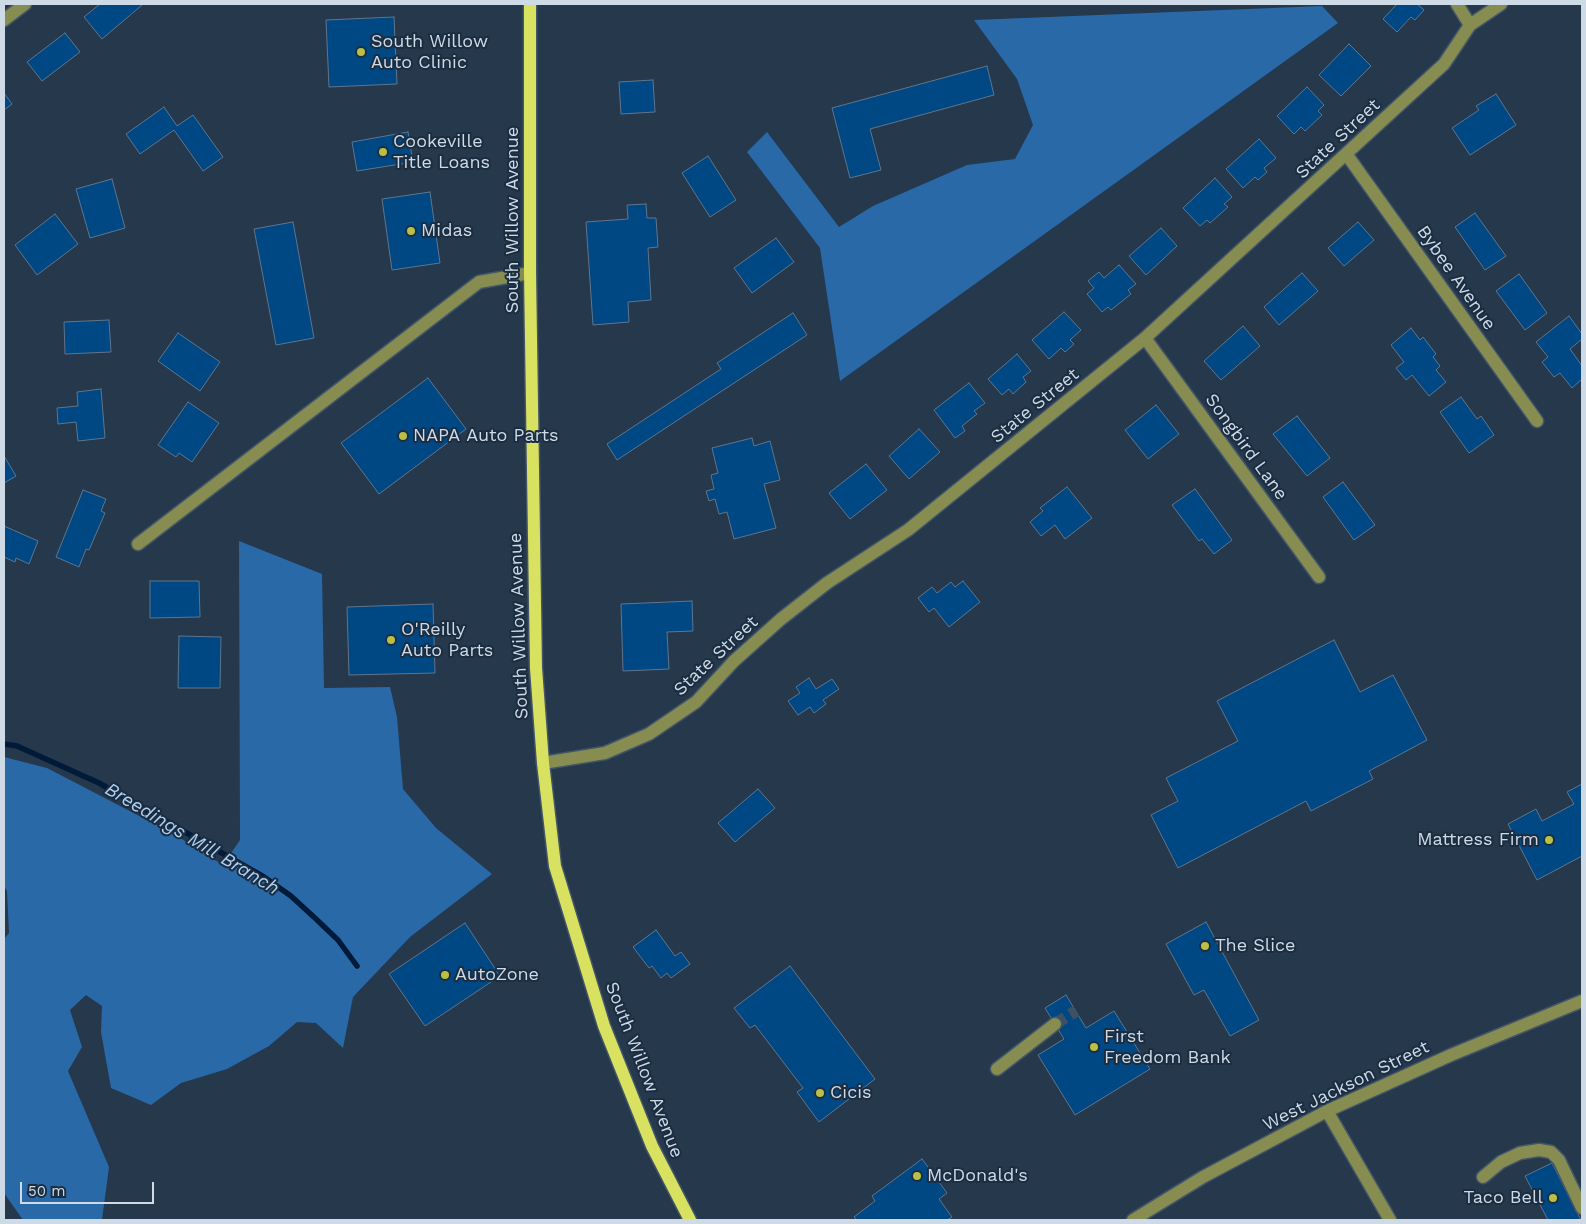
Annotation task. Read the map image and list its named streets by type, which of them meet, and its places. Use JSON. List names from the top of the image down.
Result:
{
  "streets": {
    "main road": ["South Willow Avenue"],
    "street": [
      "State Street",
      "Bybee Avenue",
      "Songbird Lane",
      "West Jackson Street"
    ]
  },
  "crossings": [
    ["State Street", "South Willow Avenue"],
    ["State Street", "Bybee Avenue"],
    ["State Street", "Songbird Lane"]
  ],
  "water": ["Breedings Mill Branch"],
  "places": [
    "South Willow Auto Clinic",
    "Cookeville Title Loans",
    "Midas",
    "NAPA Auto Parts",
    "O'Reilly Auto Parts",
    "Mattress Firm",
    "The Slice",
    "AutoZone",
    "First Freedom Bank",
    "Cicis",
    "McDonald's",
    "Taco Bell"
  ],
  "scale_bar": "50 m"
}
